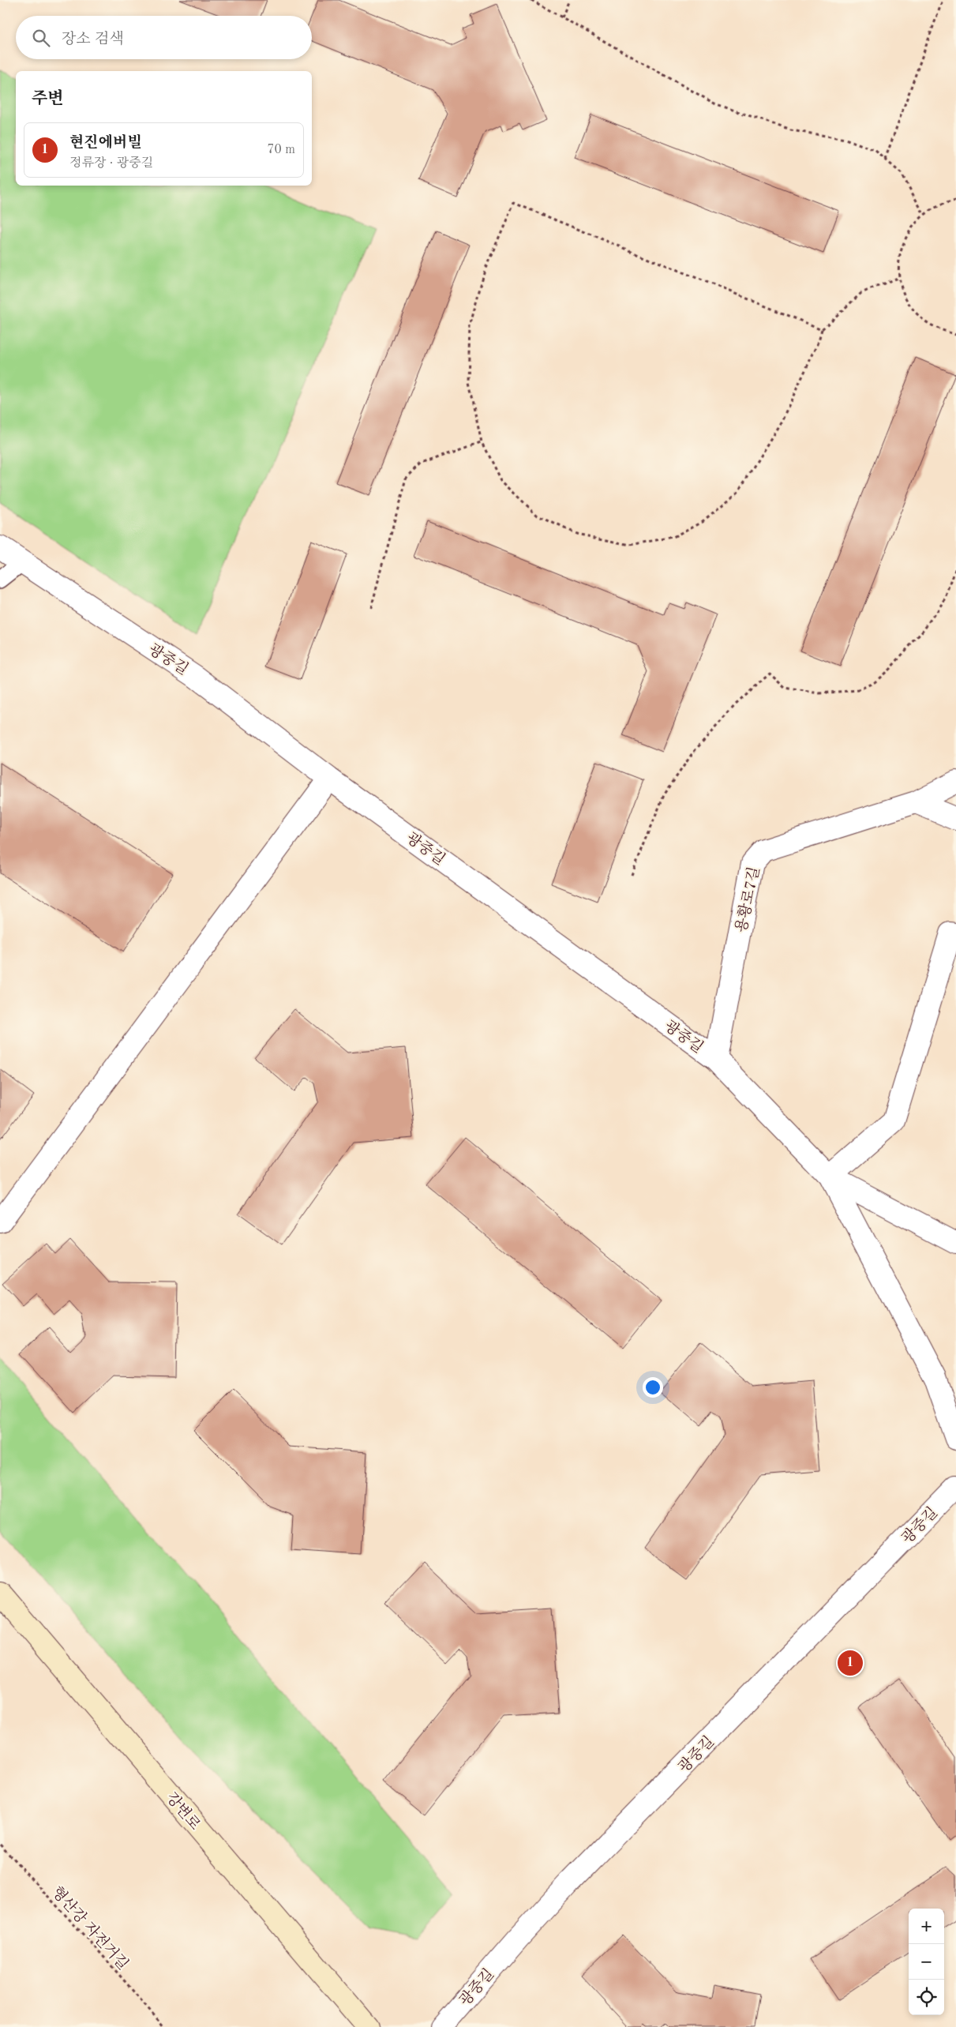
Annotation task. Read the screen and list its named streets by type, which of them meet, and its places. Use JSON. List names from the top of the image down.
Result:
{
  "streets": {
    "street": ["광중길", "용황로7길", "강변로"],
    "path": ["형산강 자전거길"]
  },
  "crossings": [
    ["광중길", "용황로7길"]
  ],
  "page": {
    "search": "장소 검색",
    "heading": "주변",
    "list": [
      {
        "mark": "1",
        "name": "현진에버빌",
        "note": "정류장 · 광중길",
        "value": "70 m"
      }
    ],
    "pins": "1",
    "map_buttons": ["+", "−"]
  }
}
